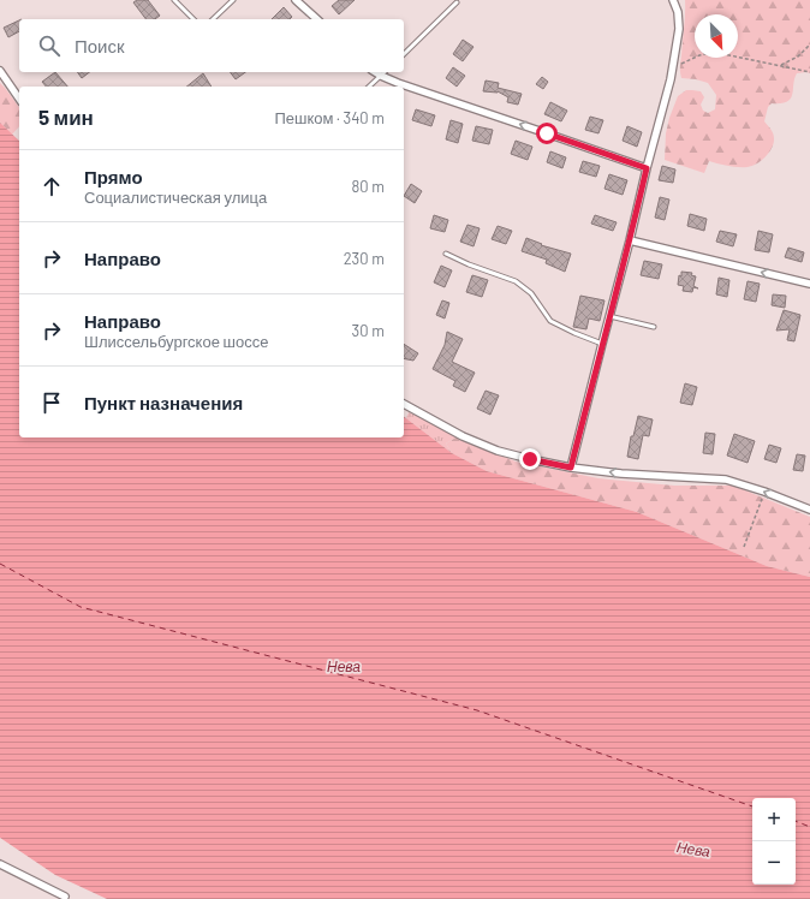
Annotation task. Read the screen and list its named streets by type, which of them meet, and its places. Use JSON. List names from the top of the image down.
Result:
{
  "water": ["Нева"],
  "north": "bottom right",
  "page": {
    "search": "Поиск",
    "heading": ["5 мин", "Пешком · 340 m"],
    "list": [
      ["Прямо", "Социалистическая улица", "80 m"],
      ["Направо", "230 m"],
      ["Направо", "Шлиссельбургское шоссе", "30 m"],
      "Пункт назначения"
    ],
    "map_buttons": ["+", "−"]
  }
}
